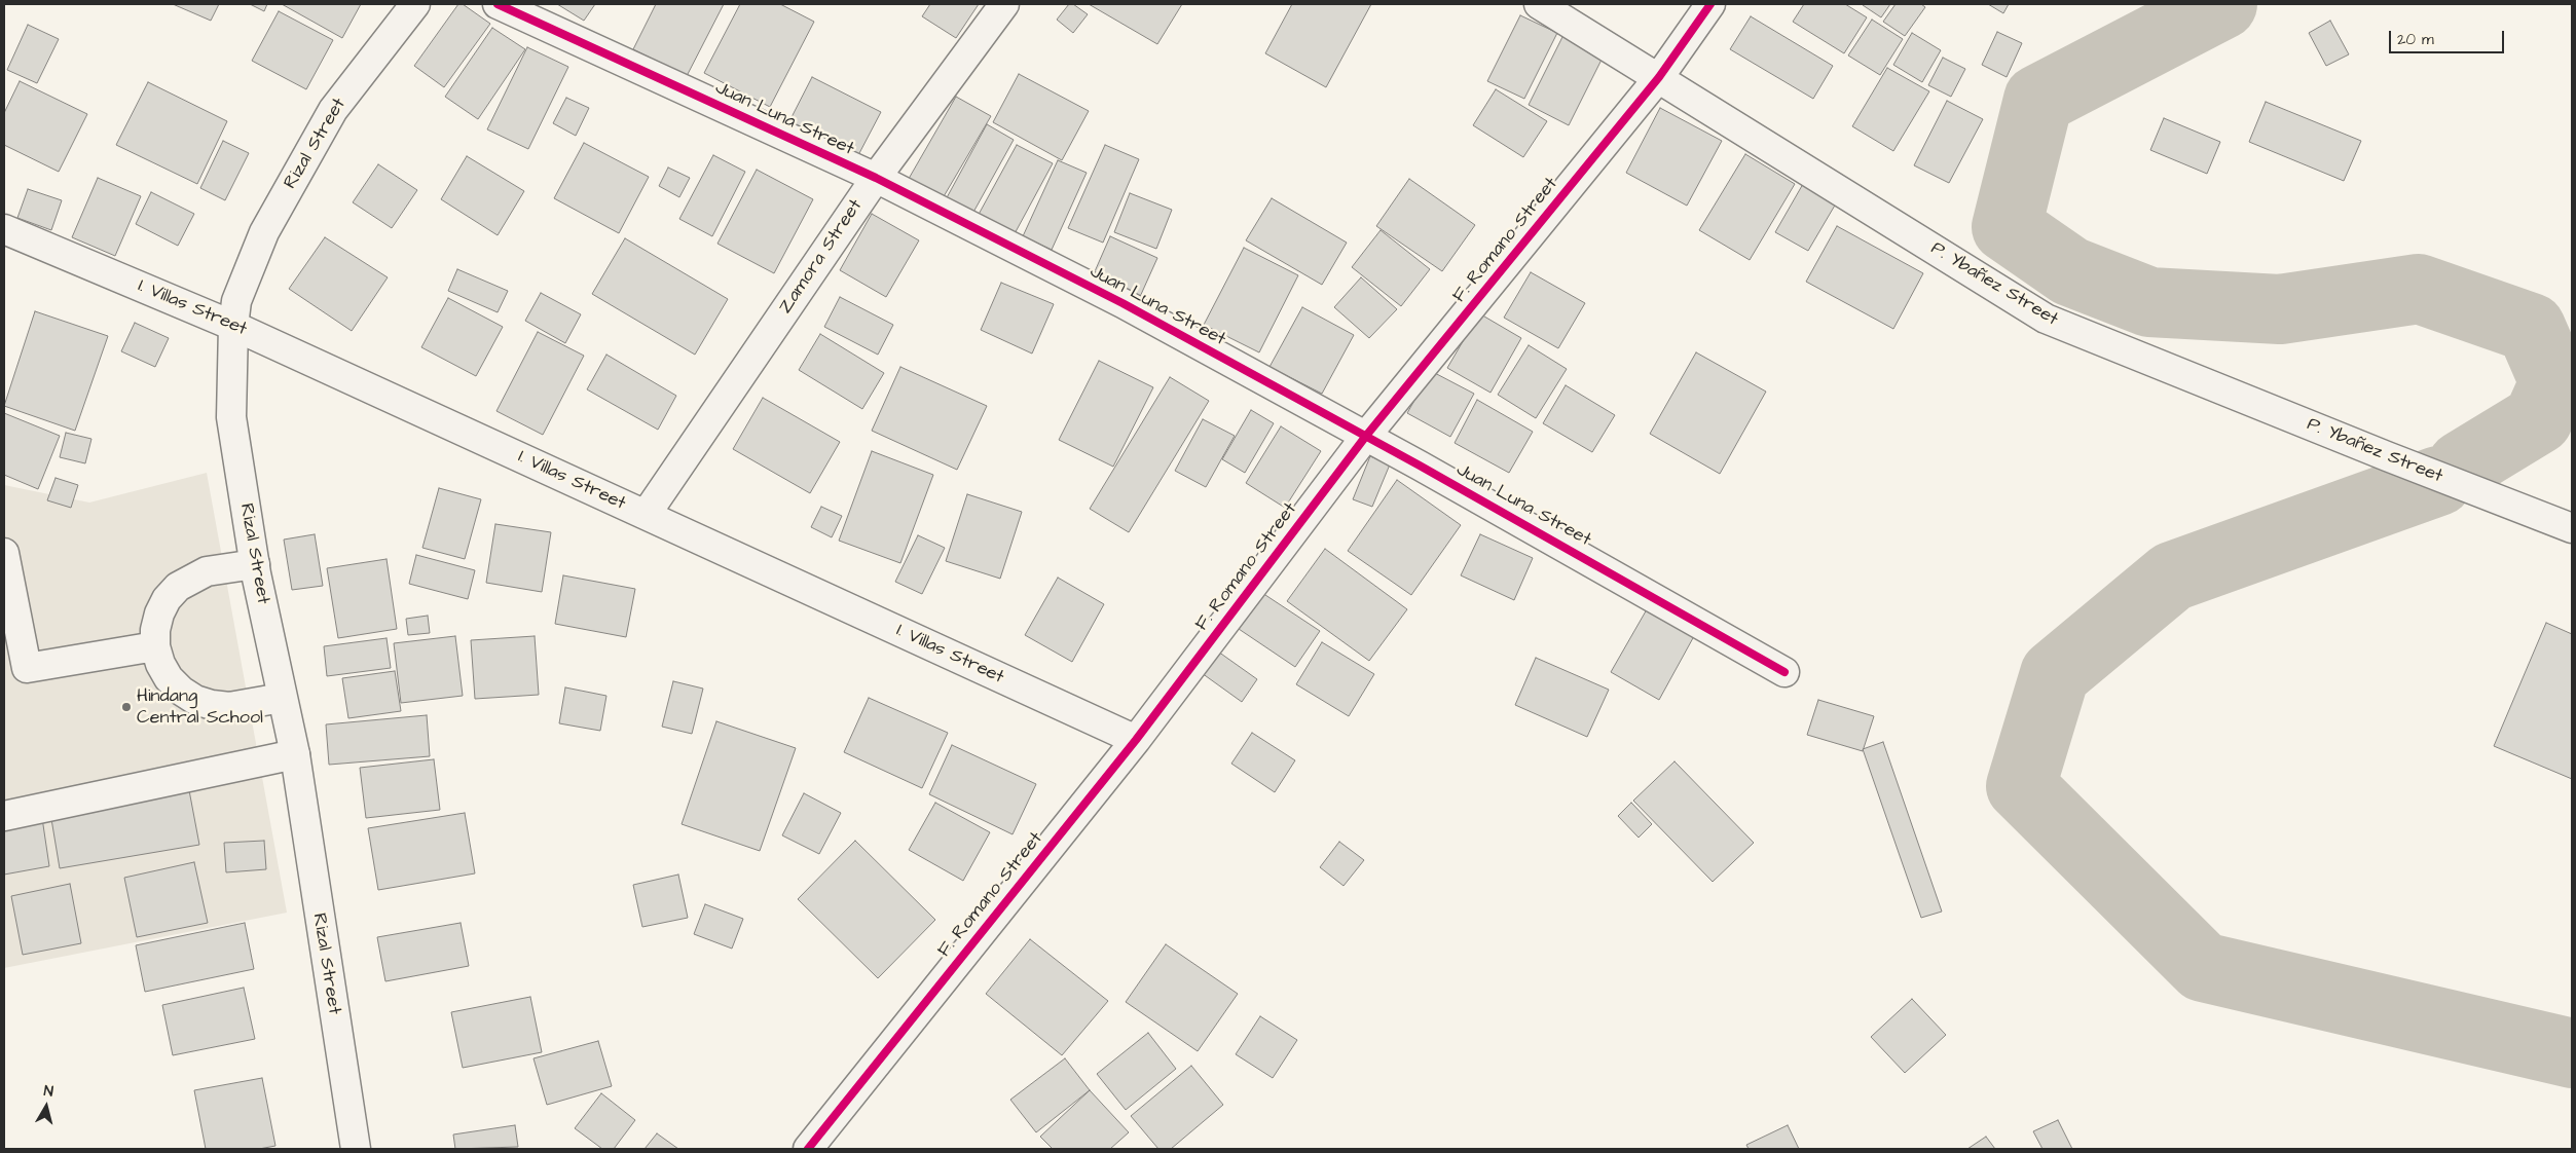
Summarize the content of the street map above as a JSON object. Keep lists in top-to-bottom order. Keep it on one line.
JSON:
{"streets":{"street":["Juan Luna Street","Rizal Street","F. Romano Street","Zamora Street","P. Ybañez Street","I. Villas Street"]},"crossings":[["Juan Luna Street","F. Romano Street"],["Juan Luna Street","Zamora Street"],["Rizal Street","I. Villas Street"],["F. Romano Street","P. Ybañez Street"],["F. Romano Street","I. Villas Street"],["Zamora Street","I. Villas Street"]],"places":["Hindang Central School"],"scale_bar":"20 m","north":"top"}
